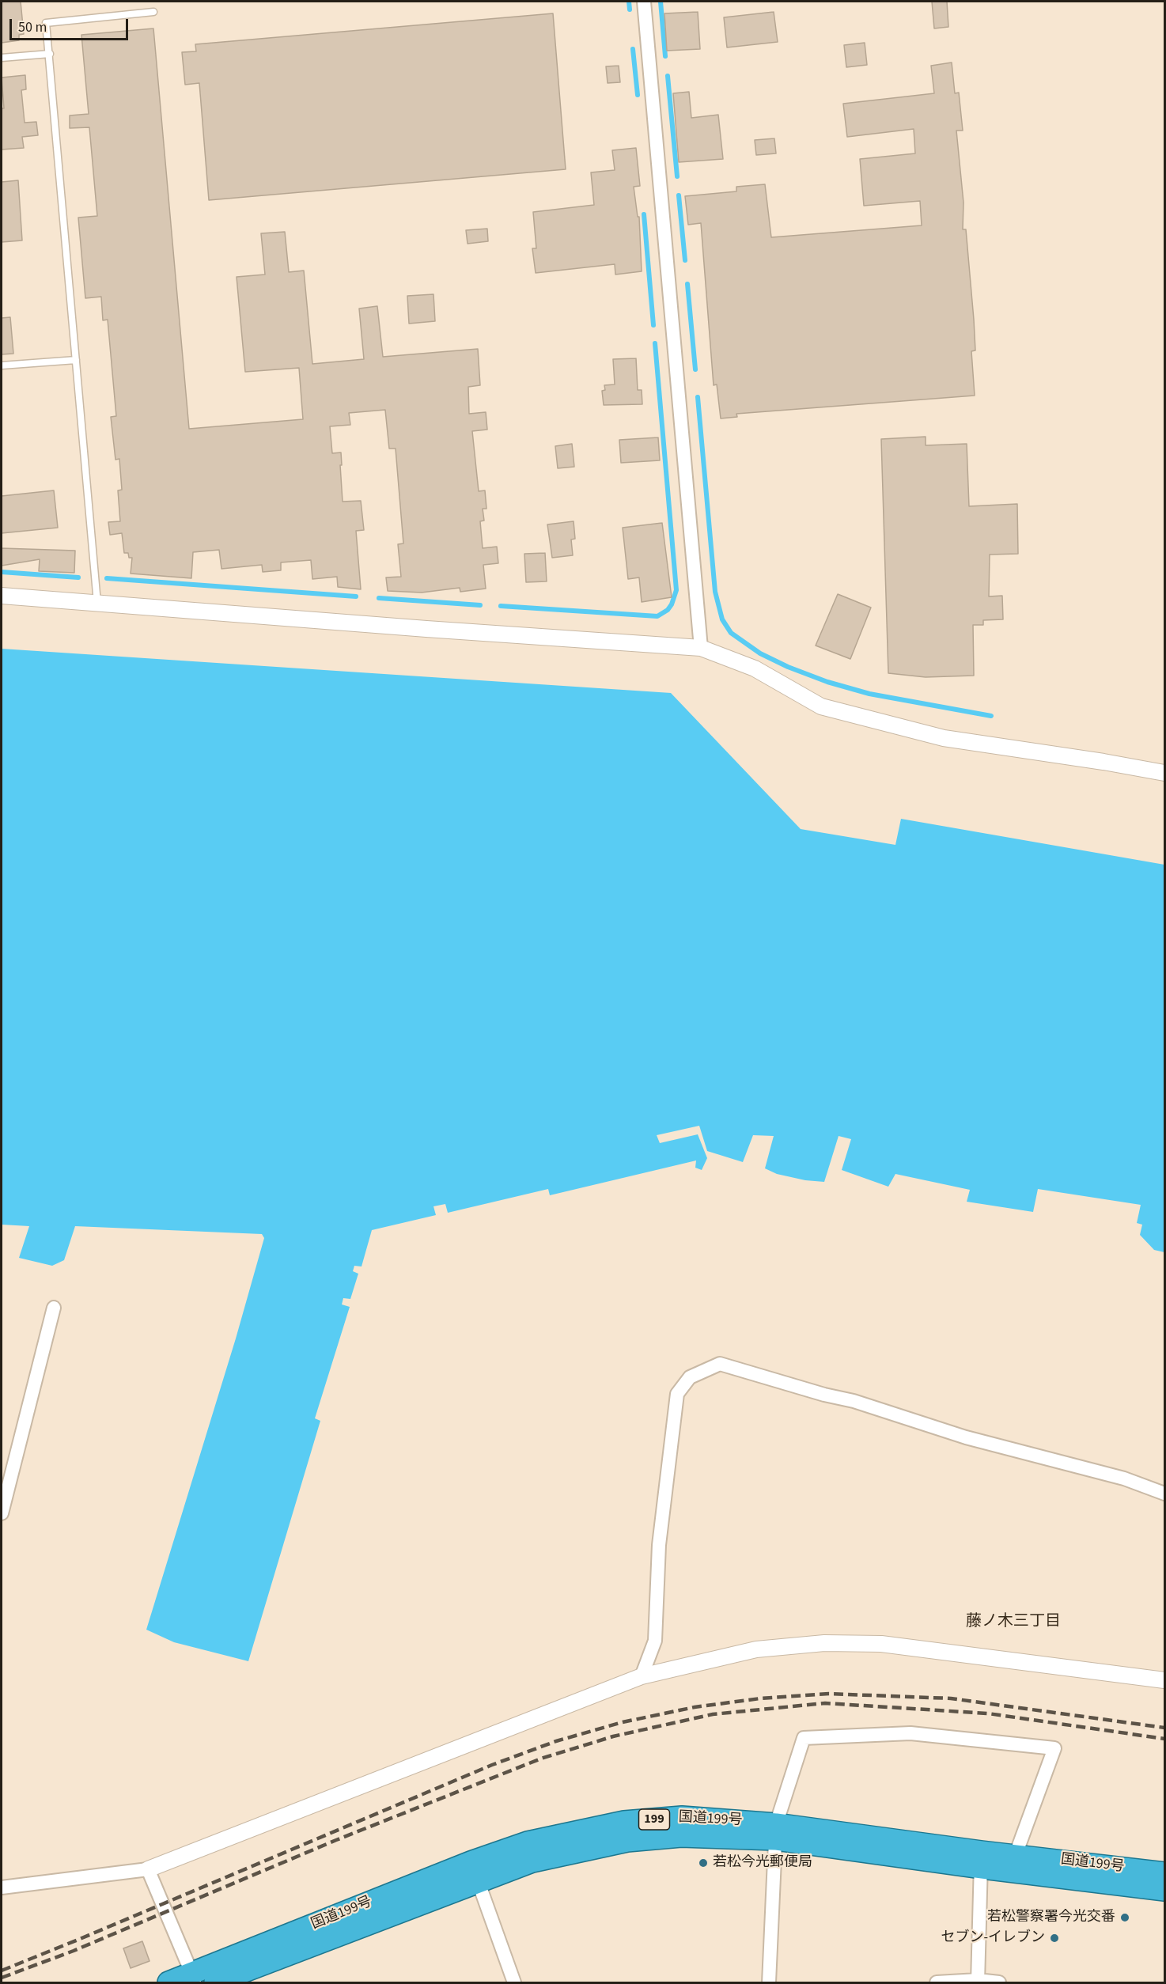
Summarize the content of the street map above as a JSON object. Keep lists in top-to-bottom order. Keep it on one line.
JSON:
{"streets":{"highway":["199","国道199号"]},"districts":["藤ノ木三丁目"],"places":["若松今光郵便局","若松警察署今光交番","セブン-イレブン"],"scale_bar":"50 m"}
